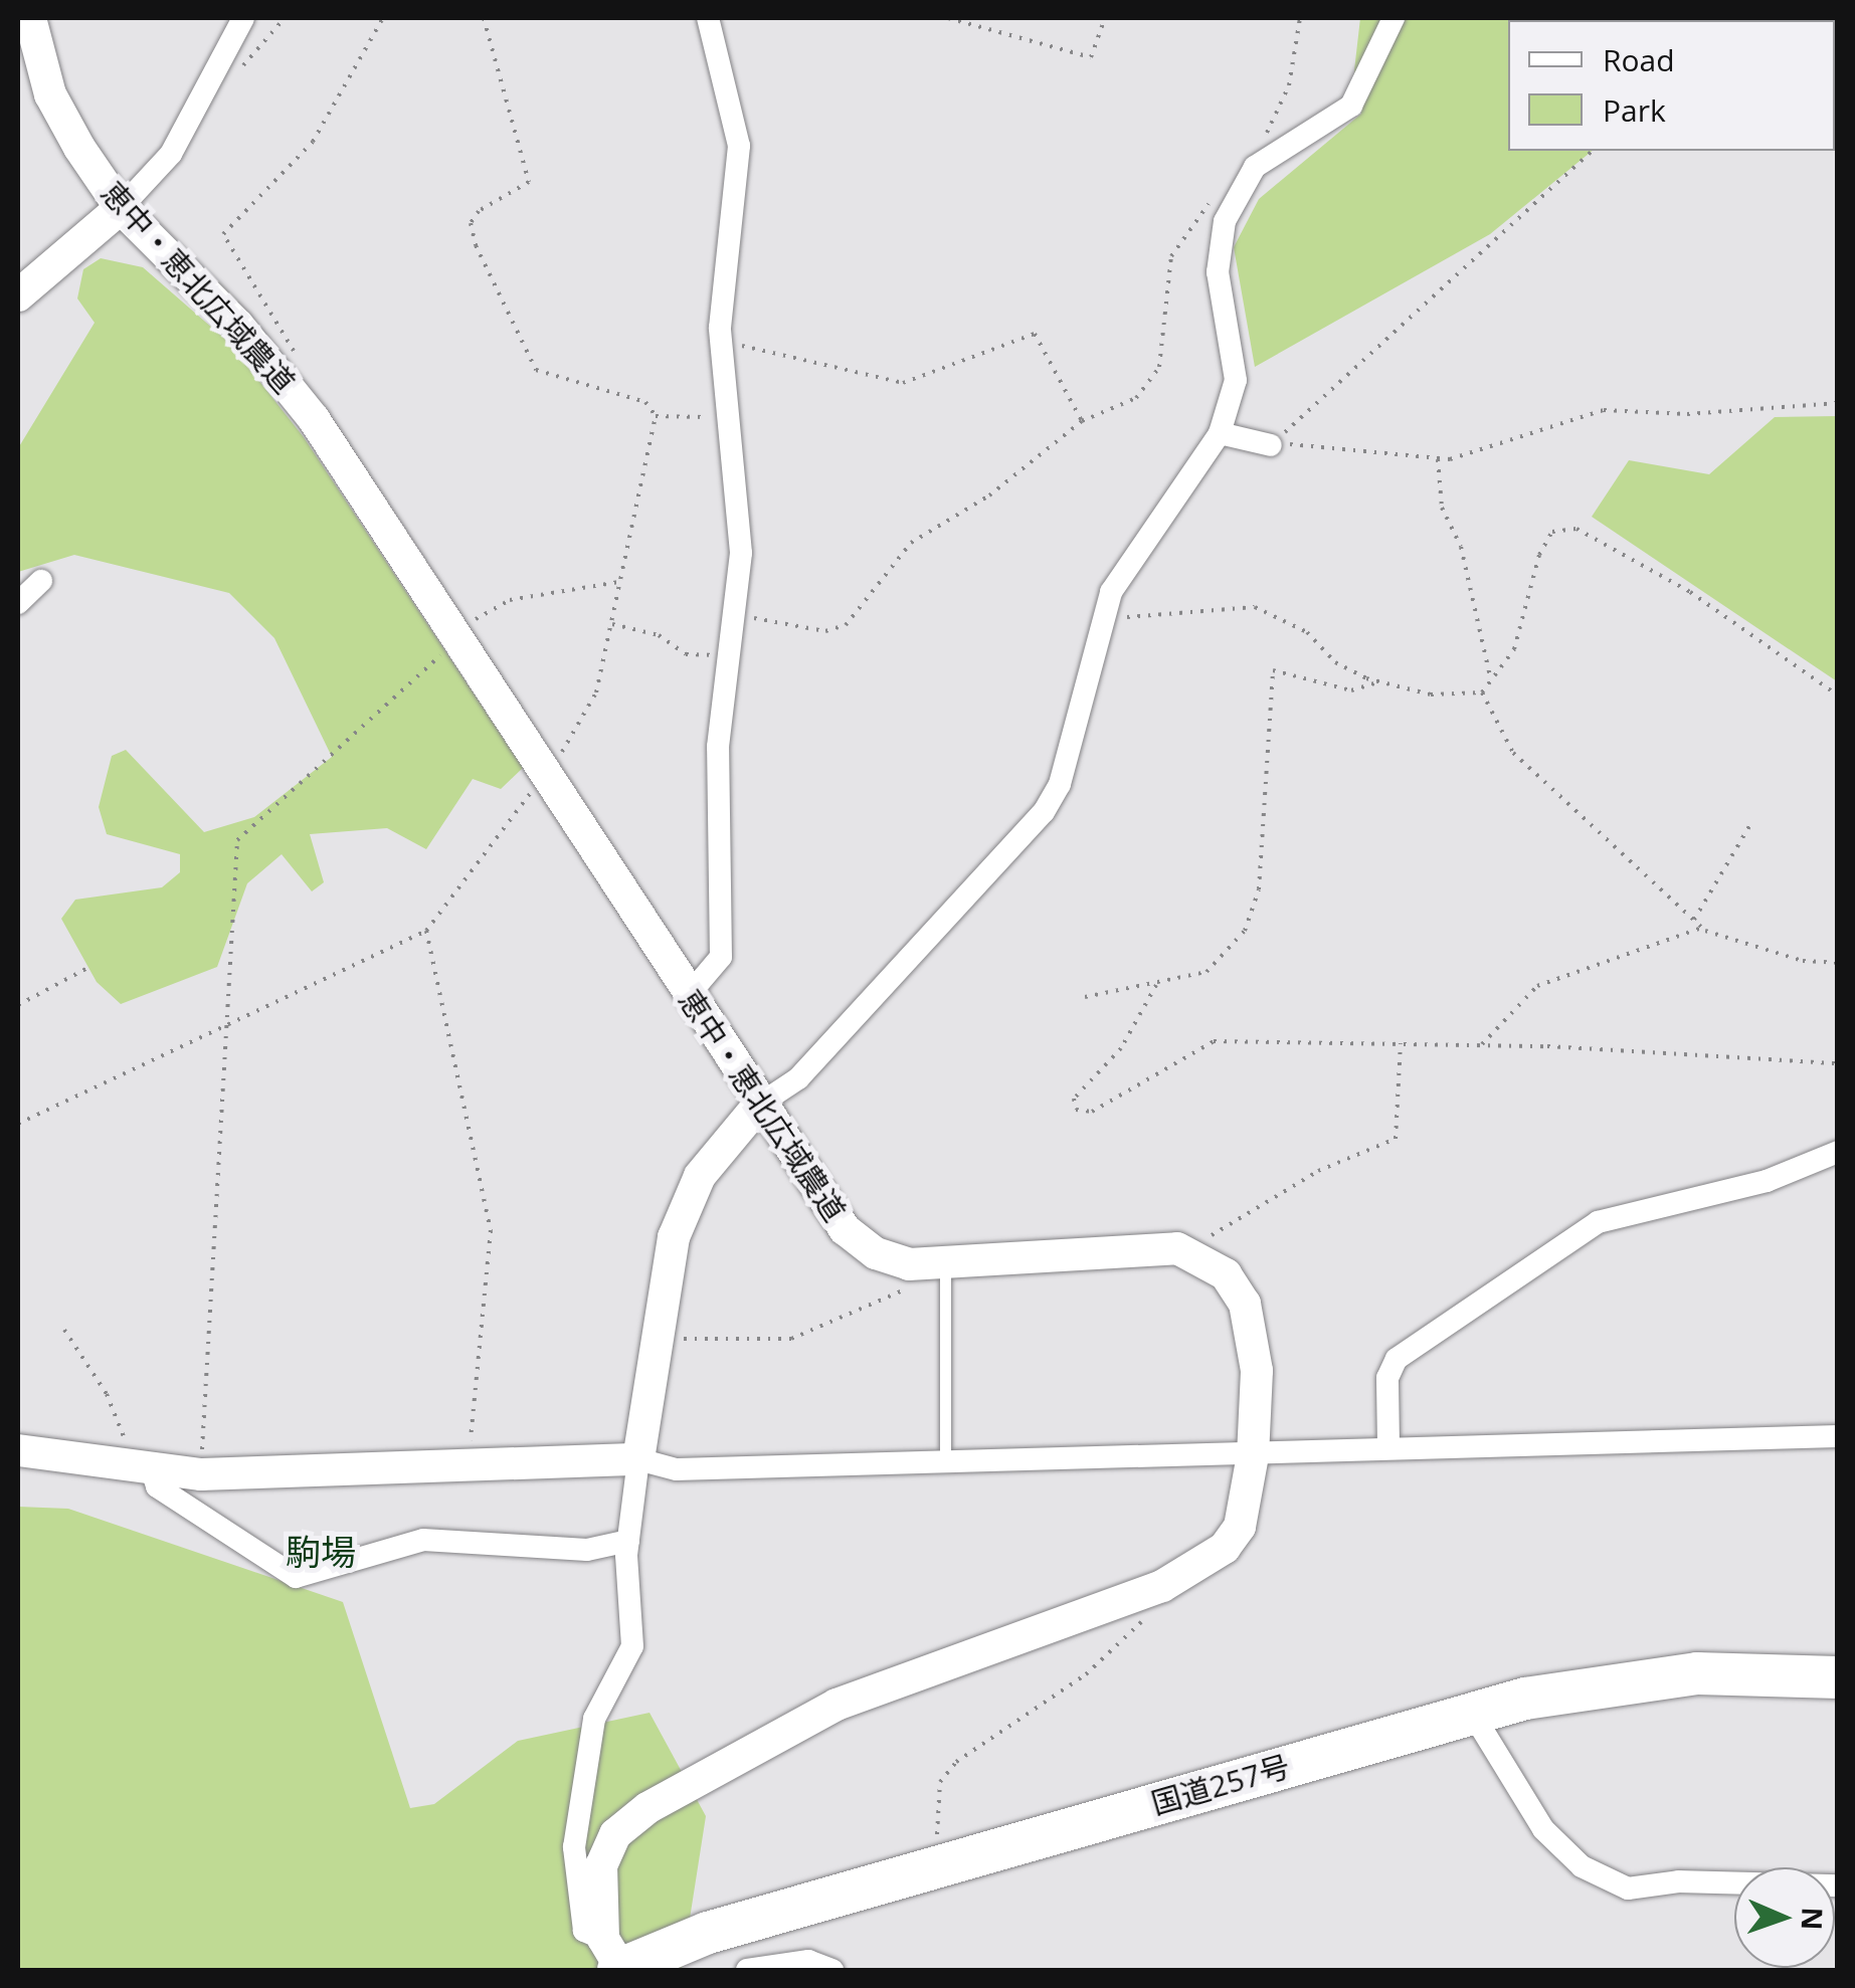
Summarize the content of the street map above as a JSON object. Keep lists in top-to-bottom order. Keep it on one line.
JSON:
{"streets":{"highway":["国道257号"],"street":["恵中・恵北広域農道"]},"districts":["駒場"],"legend":["Road","Park"],"north":"right"}
